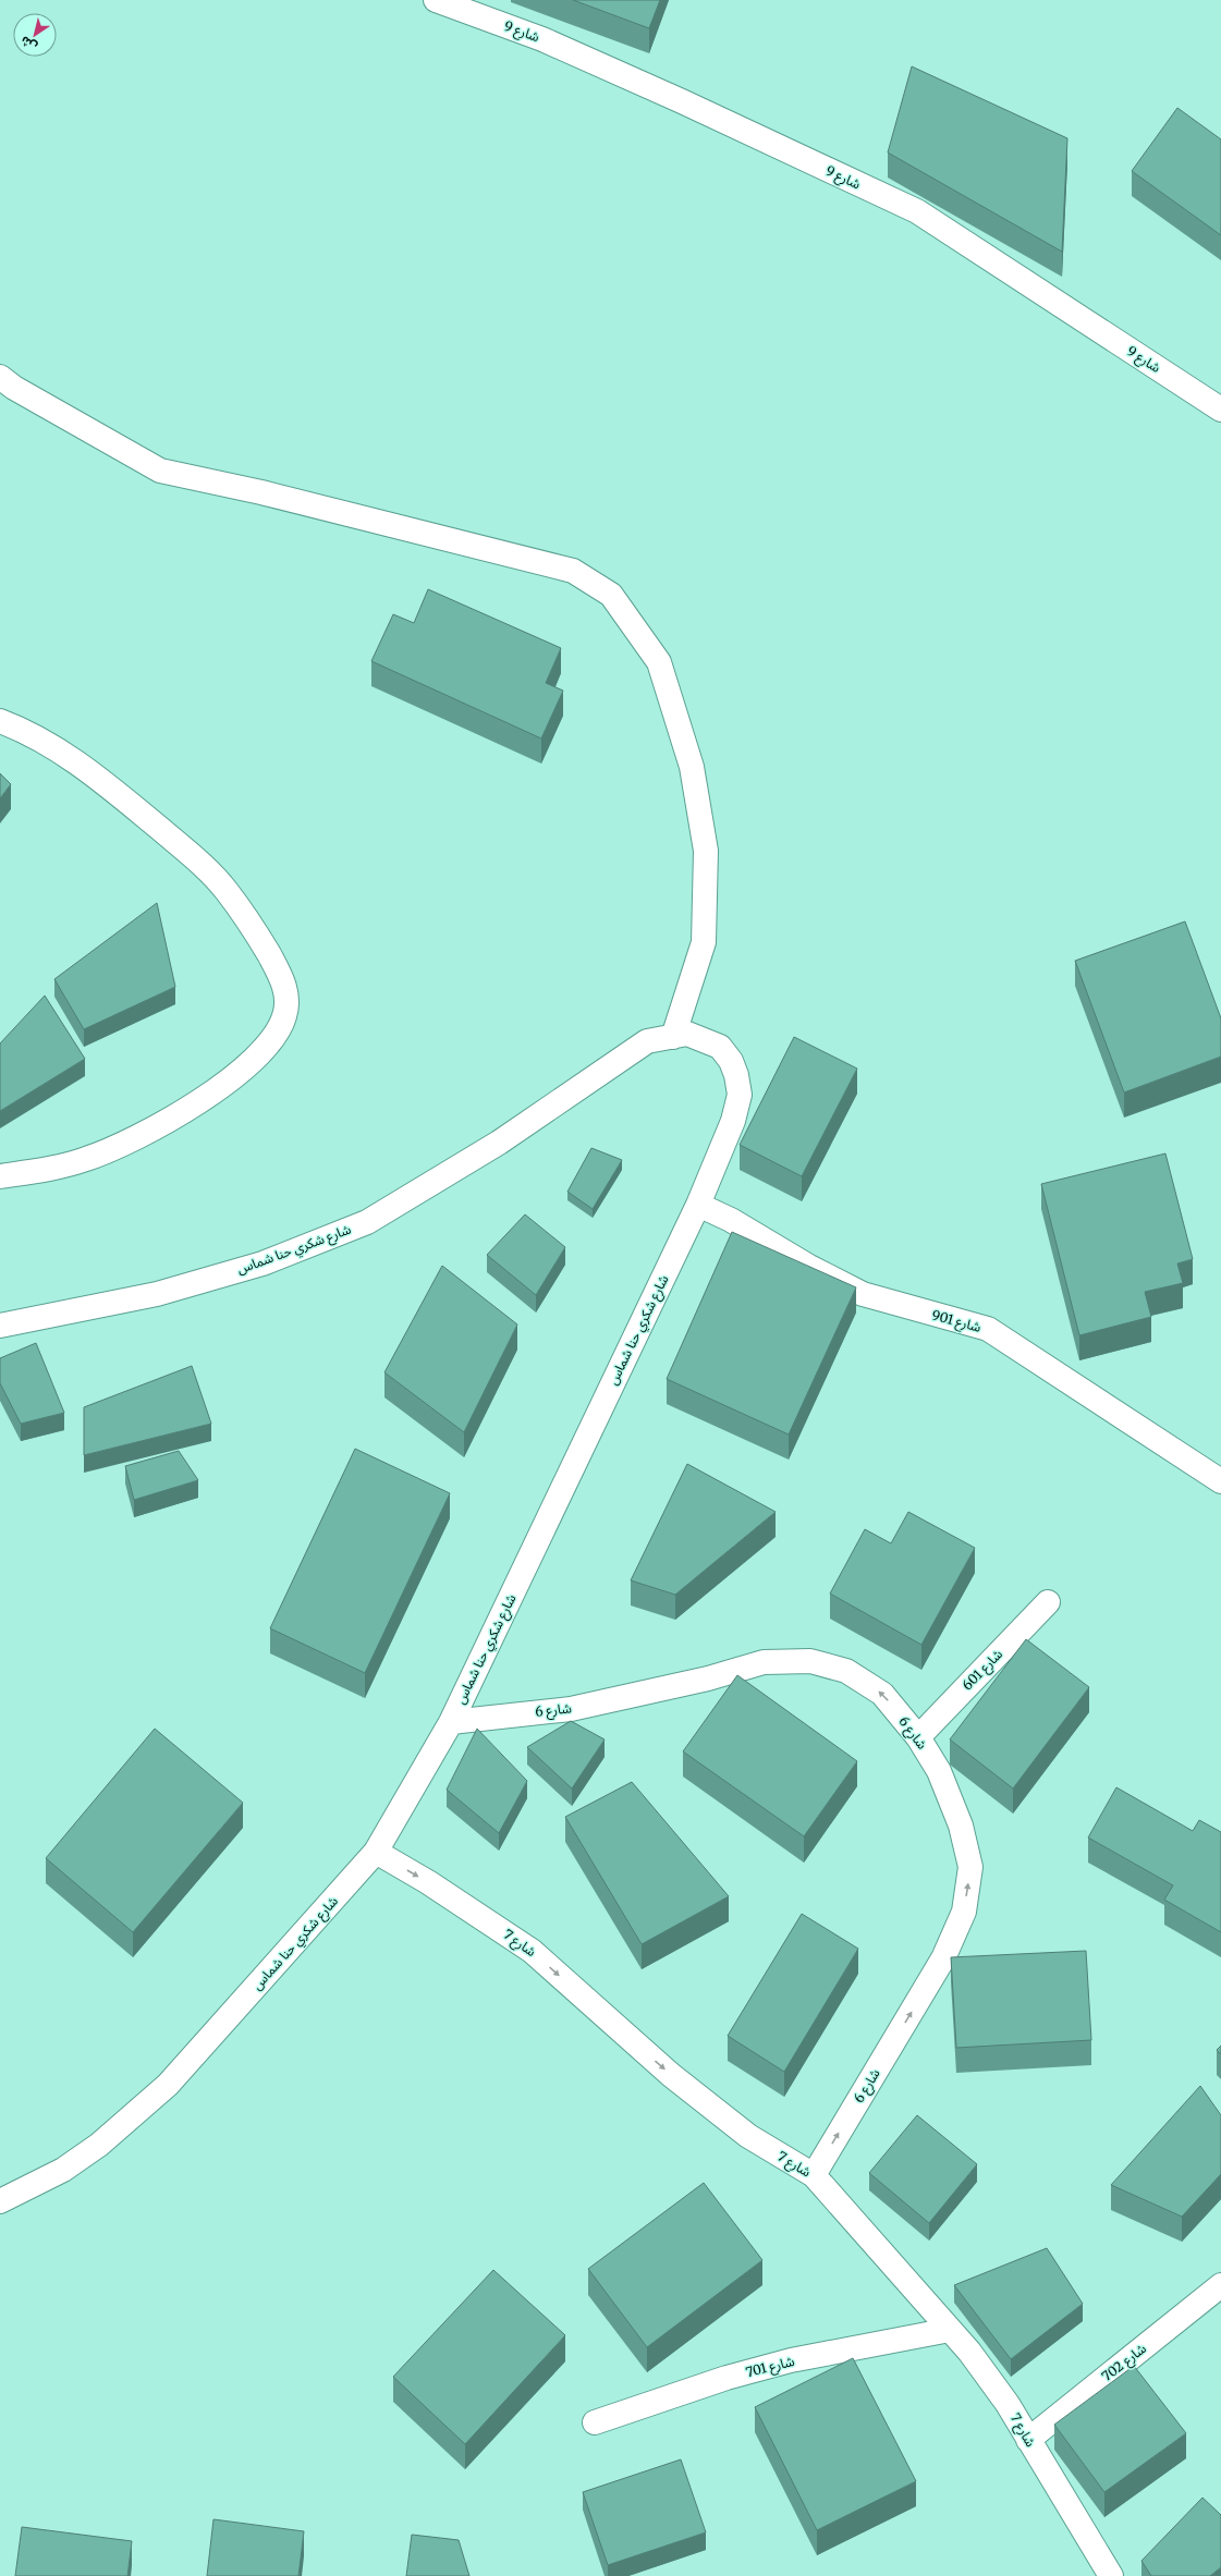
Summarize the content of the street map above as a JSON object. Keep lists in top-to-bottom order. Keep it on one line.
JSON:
{"streets":{"street":["شارع 9","شارع شكري حنا شماس","شارع 901","شارع 601","شارع 6","شارع 7","شارع 702","شارع 701"]},"crossings":[["شارع شكري حنا شماس","شارع 901"],["شارع شكري حنا شماس","شارع 6"],["شارع شكري حنا شماس","شارع 7"],["شارع 601","شارع 6"],["شارع 6","شارع 7"],["شارع 7","شارع 702"],["شارع 7","شارع 701"]],"one_way":["شارع 7"],"north":"bottom left"}
